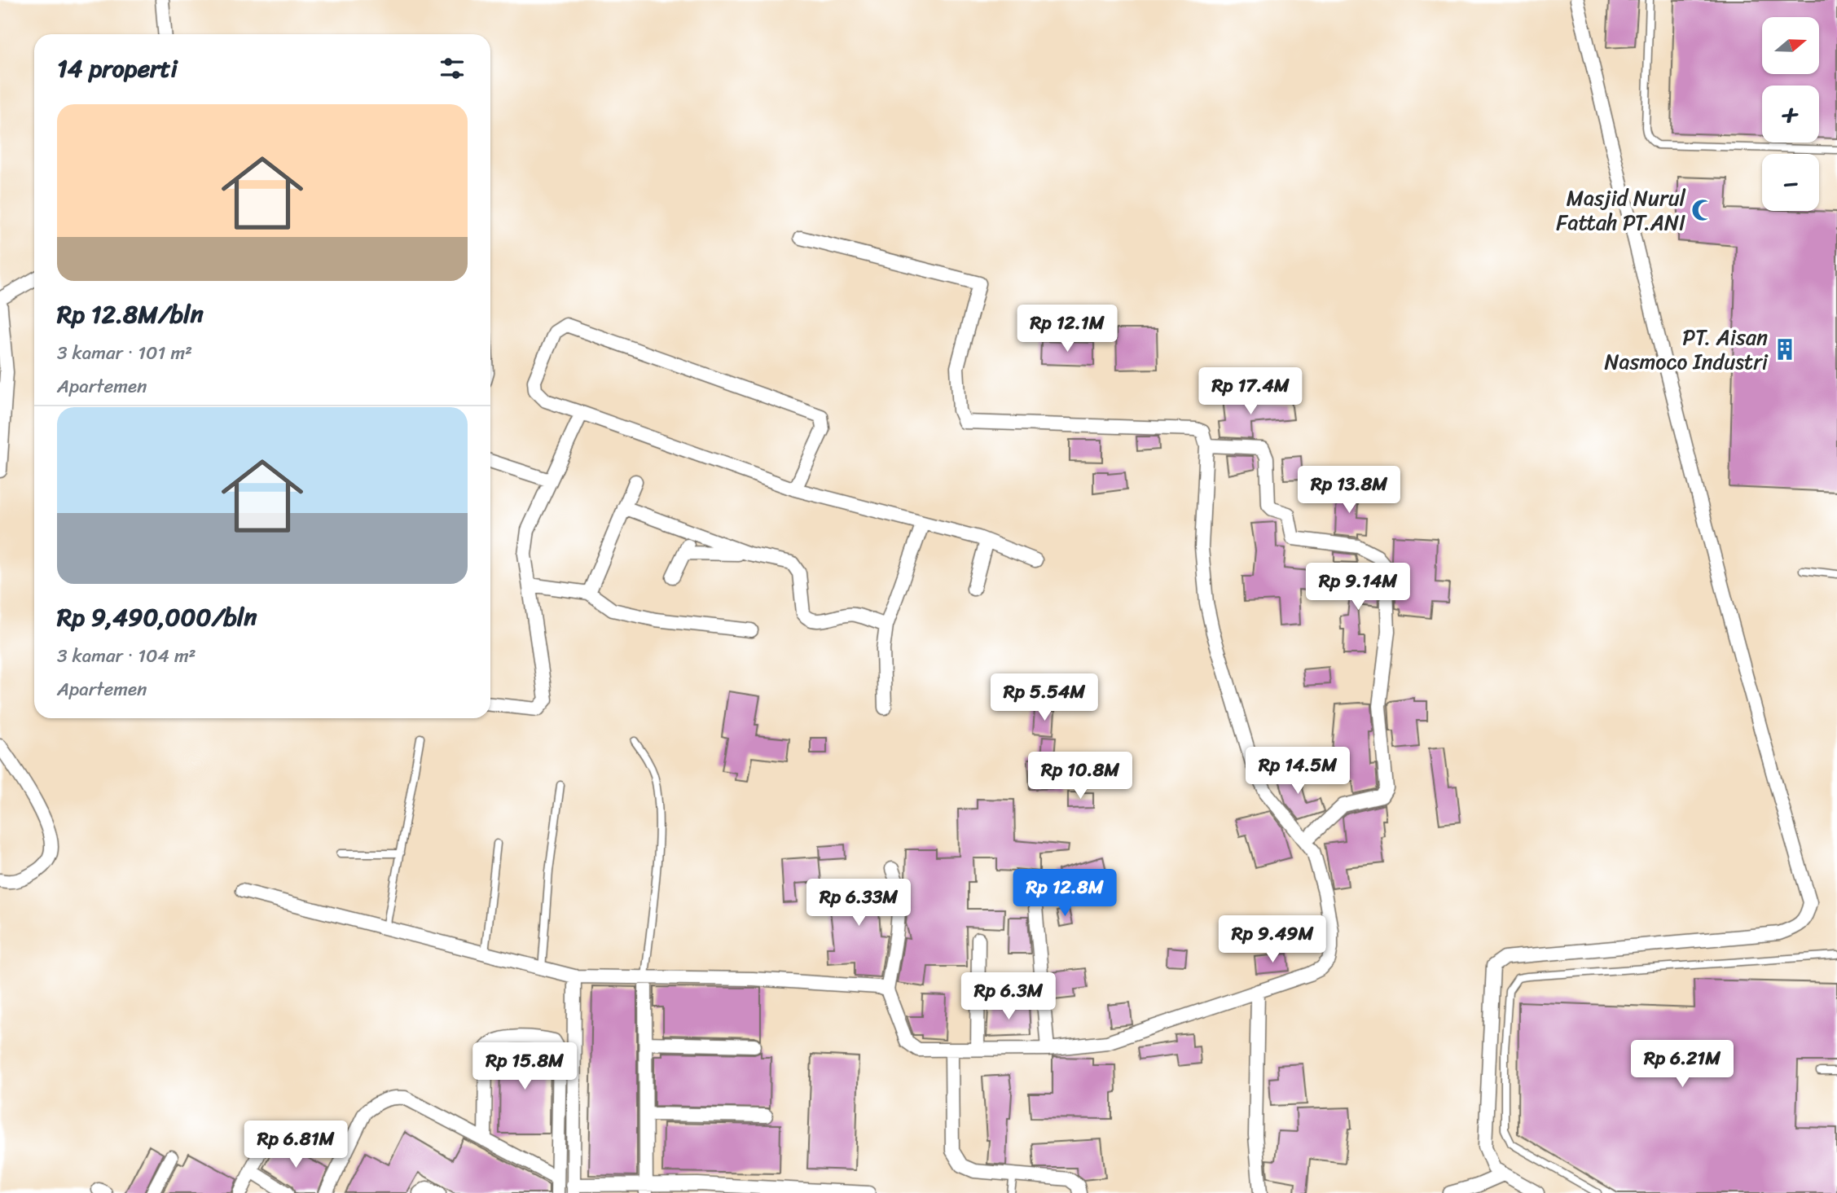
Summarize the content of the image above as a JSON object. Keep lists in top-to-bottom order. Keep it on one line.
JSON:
{"places":{"mosque":["Masjid Nurul Fattah PT.ANI"],"building":["PT. Aisan Nasmoco Industri"]},"north":"right","page":{"map_buttons":["+","−"],"heading":"14 properti","list":[{"name":"Rp 12.8M/bln","note":"3 kamar · 101 m² · Apartemen"},{"name":"Rp 9,490,000/bln","note":"3 kamar · 104 m² · Apartemen"}],"price":["Rp 12.1M","Rp 17.4M","Rp 13.8M","Rp 9.14M","Rp 5.54M","Rp 14.5M","Rp 10.8M","Rp 12.8M","Rp 6.33M","Rp 9.49M","Rp 6.3M","Rp 6.21M","Rp 15.8M","Rp 6.81M"]}}
